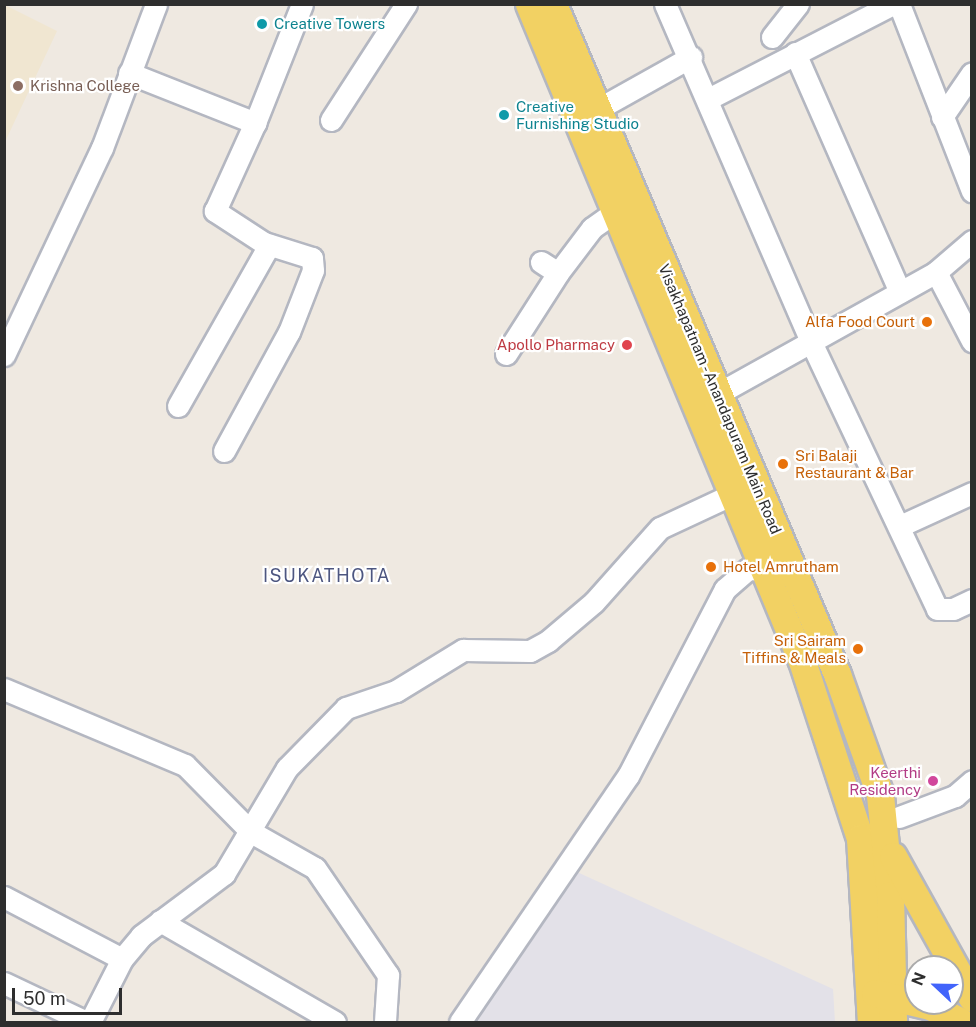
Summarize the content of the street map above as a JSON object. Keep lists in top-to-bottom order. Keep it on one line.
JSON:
{"streets":{"main road":["Visakhapatnam - Anandapuram Main Road"]},"districts":["ISUKATHOTA"],"places":["Creative Towers","Krishna College","Creative Furnishing Studio","Alfa Food Court","Apollo Pharmacy","Sri Balaji Restaurant & Bar","Hotel Amrutham","Sri Sairam Tiffins & Meals","Keerthi Residency"],"scale_bar":"50 m","north":"left"}
